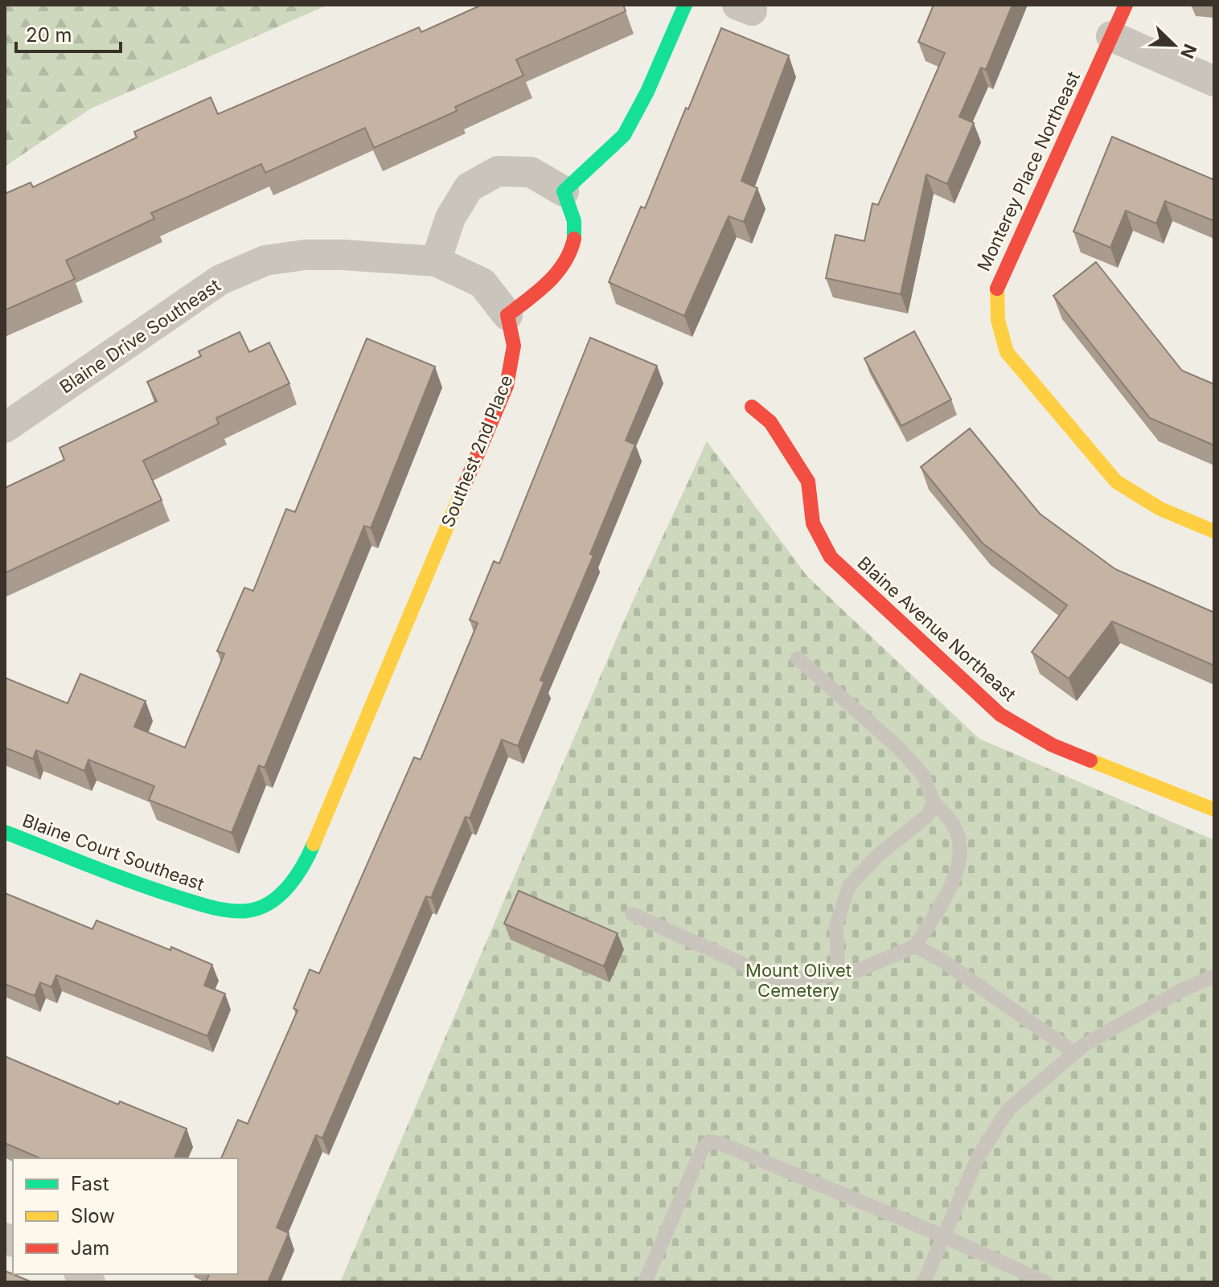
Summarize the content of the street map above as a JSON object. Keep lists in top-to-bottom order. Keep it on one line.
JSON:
{"streets":{"street":["Monterey Place Northeast","Blaine Drive Southeast","Southest 2nd Place","Blaine Avenue Northeast","Blaine Court Southeast"]},"crossings":[["Blaine Drive Southeast","Southest 2nd Place"],["Southest 2nd Place","Blaine Court Southeast"]],"parks":["Mount Olivet Cemetery"],"legend":["Fast","Slow","Jam"],"scale_bar":"20 m","north":"bottom right"}
